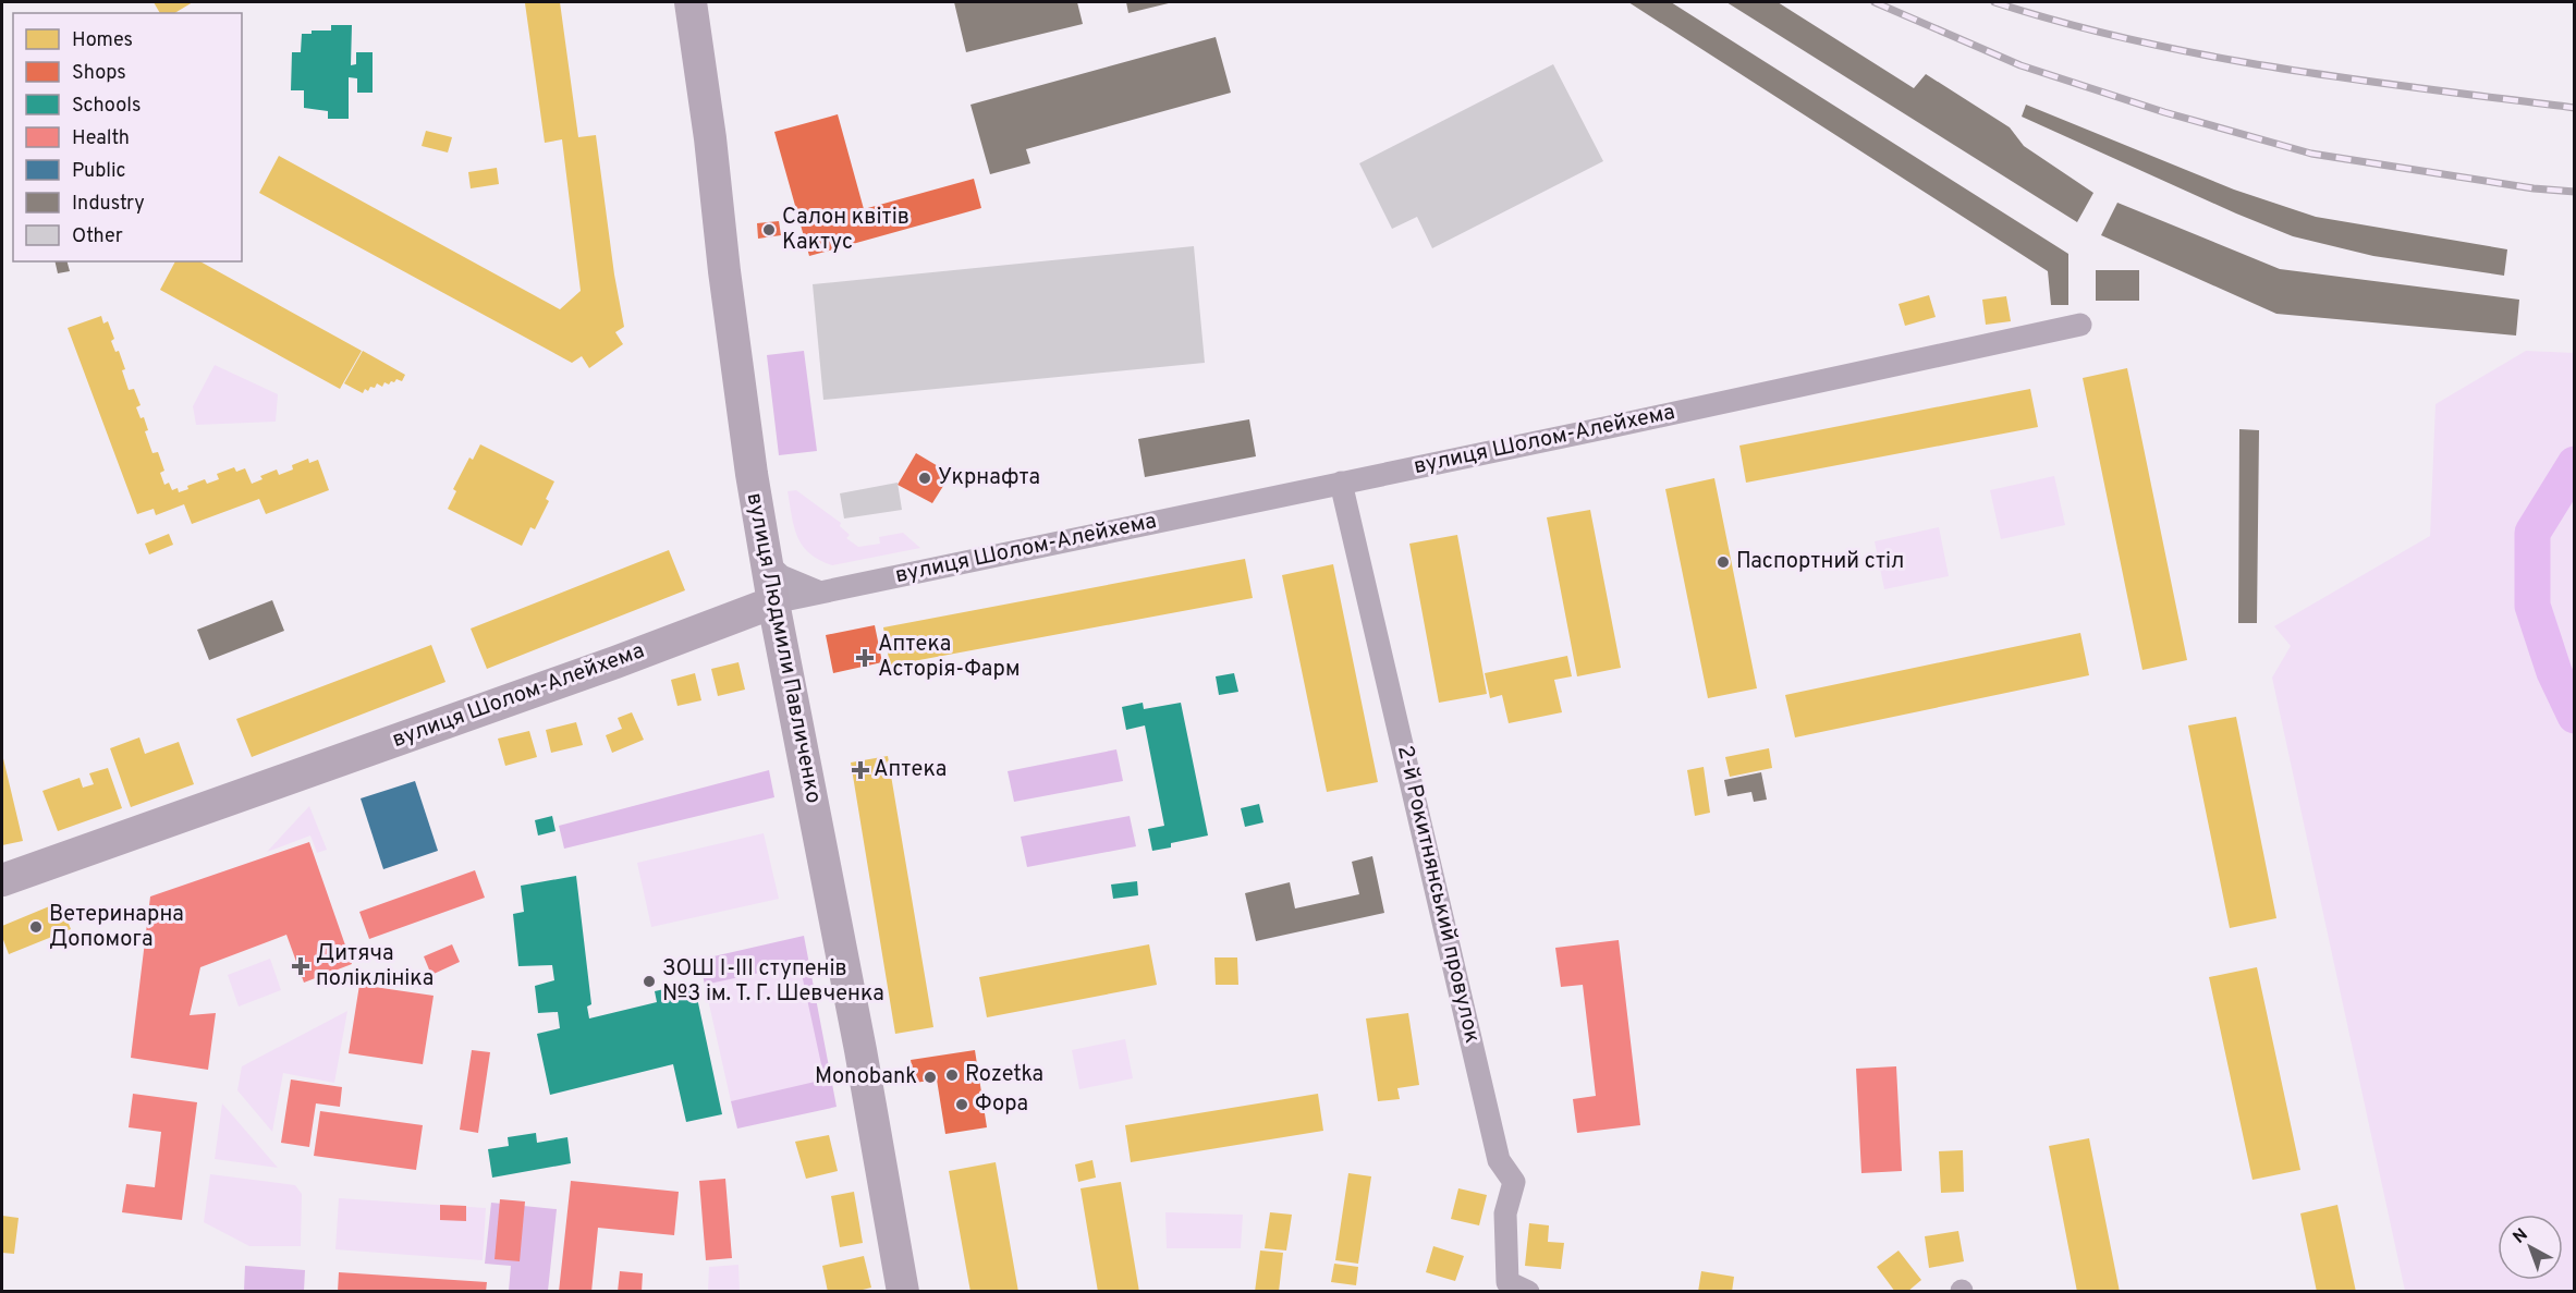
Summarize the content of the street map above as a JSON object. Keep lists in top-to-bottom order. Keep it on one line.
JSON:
{"streets":{"main road":["вулиця Шолом-Алейхема","вулиця Людмили Павличенко"],"street":["2-й Рокитнянський провулок"]},"crossings":[["вулиця Шолом-Алейхема","вулиця Людмили Павличенко"],["вулиця Шолом-Алейхема","2-й Рокитнянський провулок"]],"places":{"other":["Салон квітів Кактус","Укрнафта","Паспортний стіл","Ветеринарна Допомога","ЗОШ І-ІІІ ступенів №3 ім. Т. Г. Шевченка","Rozetka","Monobank","Фора"],"health":["Аптека Асторія-Фарм","Аптека","Дитяча поліклініка"]},"legend":["Homes","Shops","Schools","Health","Public","Industry","Other"],"north":"top left"}
